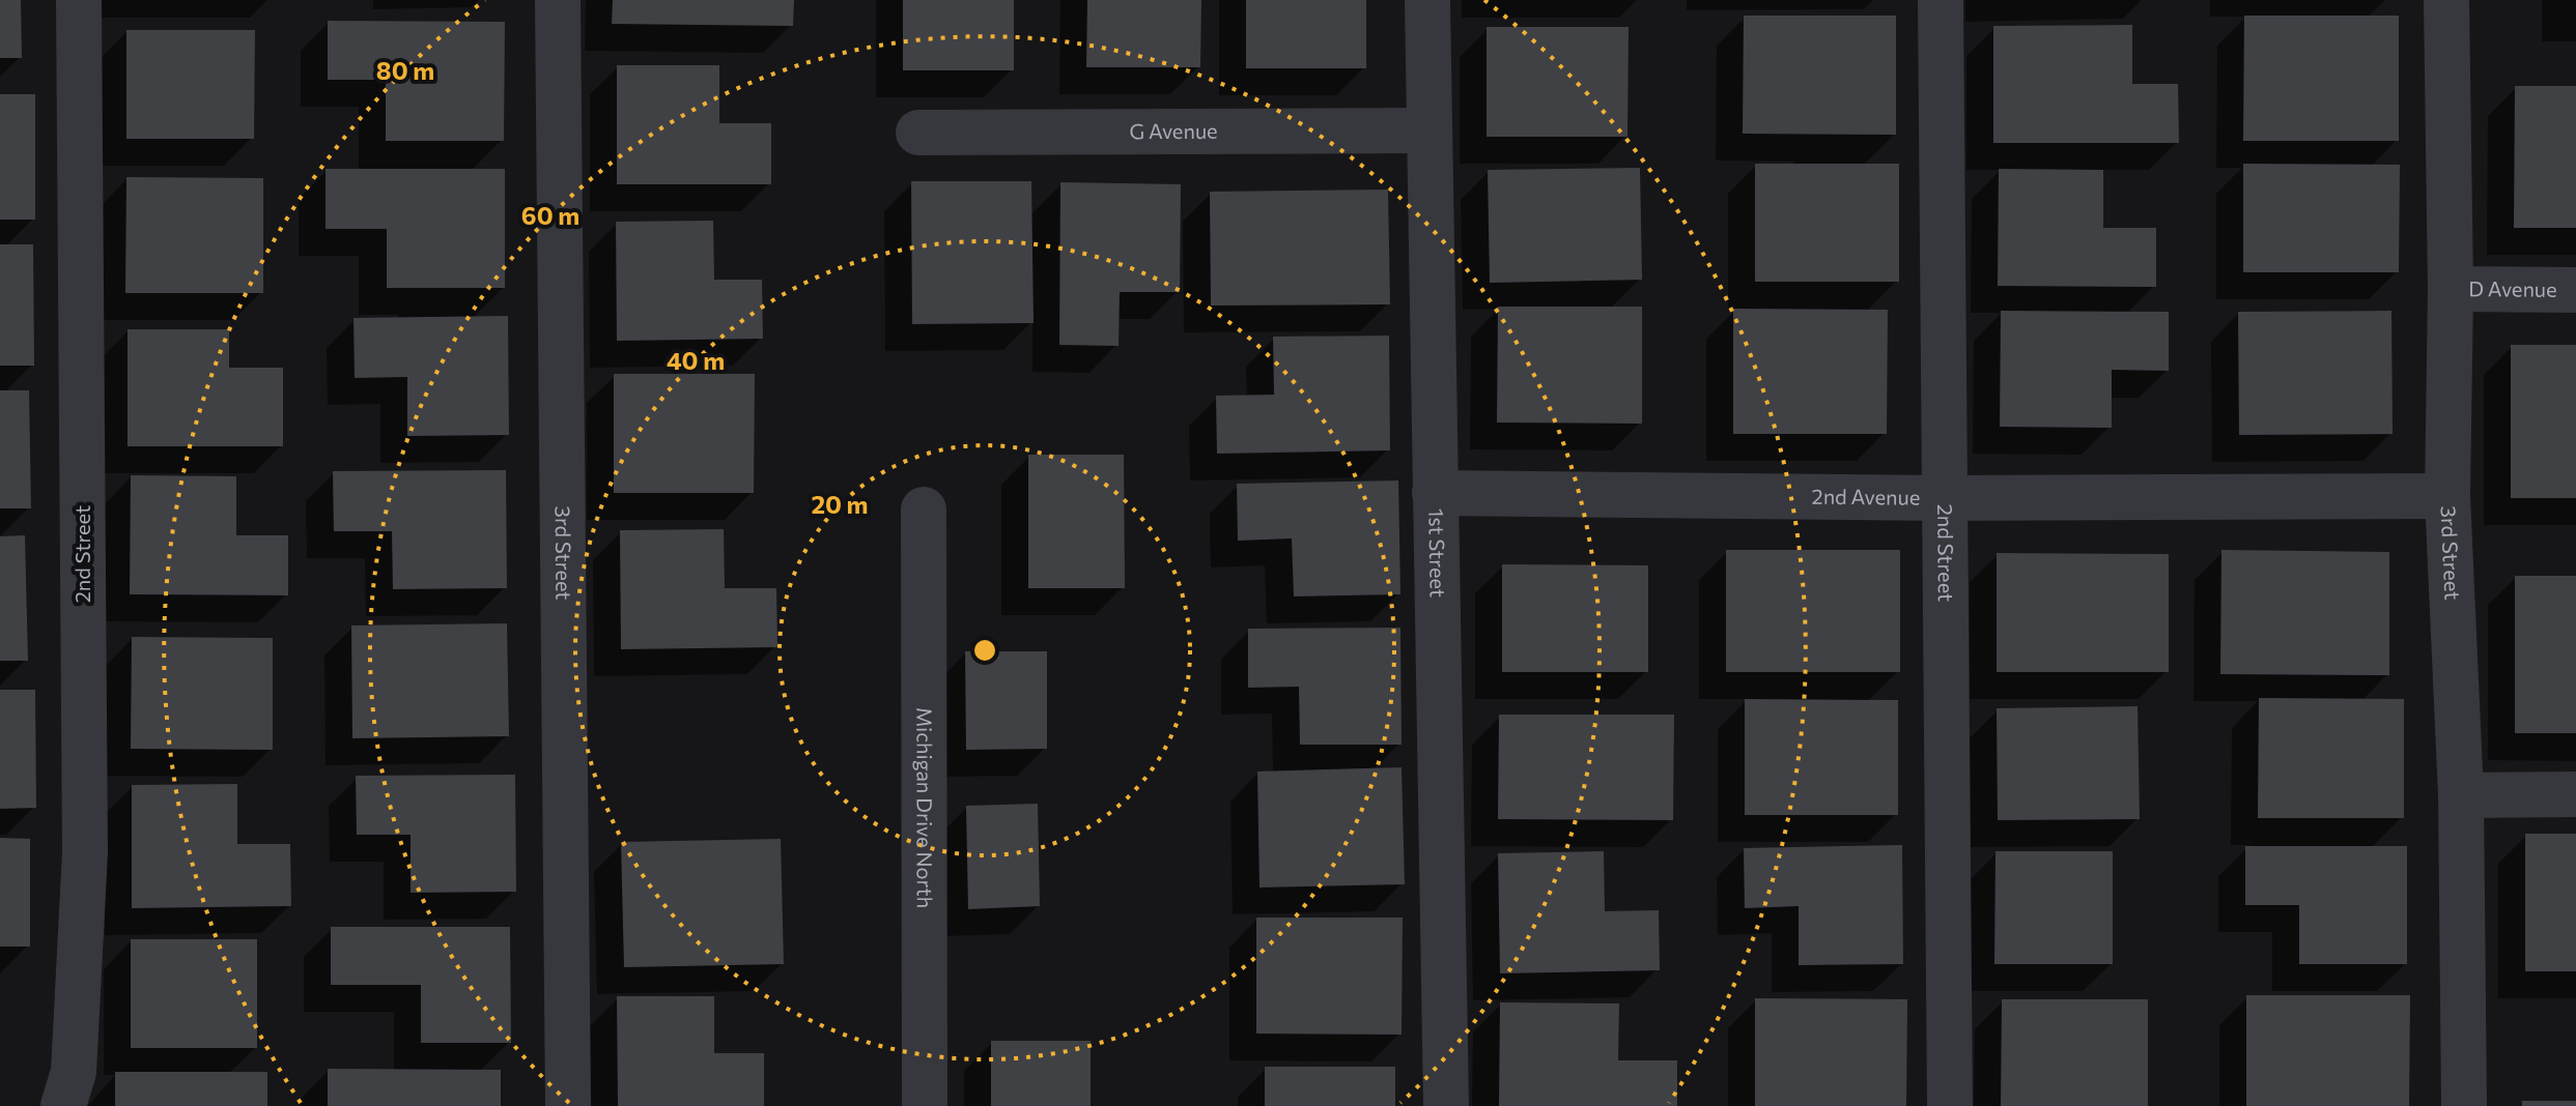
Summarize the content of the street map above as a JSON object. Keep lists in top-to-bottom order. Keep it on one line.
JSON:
{"streets":{"street":["G Avenue","D Avenue","2nd Avenue","3rd Street","1st Street","2nd Street","Michigan Drive North"]},"crossings":[["G Avenue","1st Street"],["D Avenue","3rd Street"],["2nd Avenue","3rd Street"],["2nd Avenue","1st Street"],["2nd Avenue","2nd Street"]],"rings":["80 m","60 m","40 m","20 m"]}
